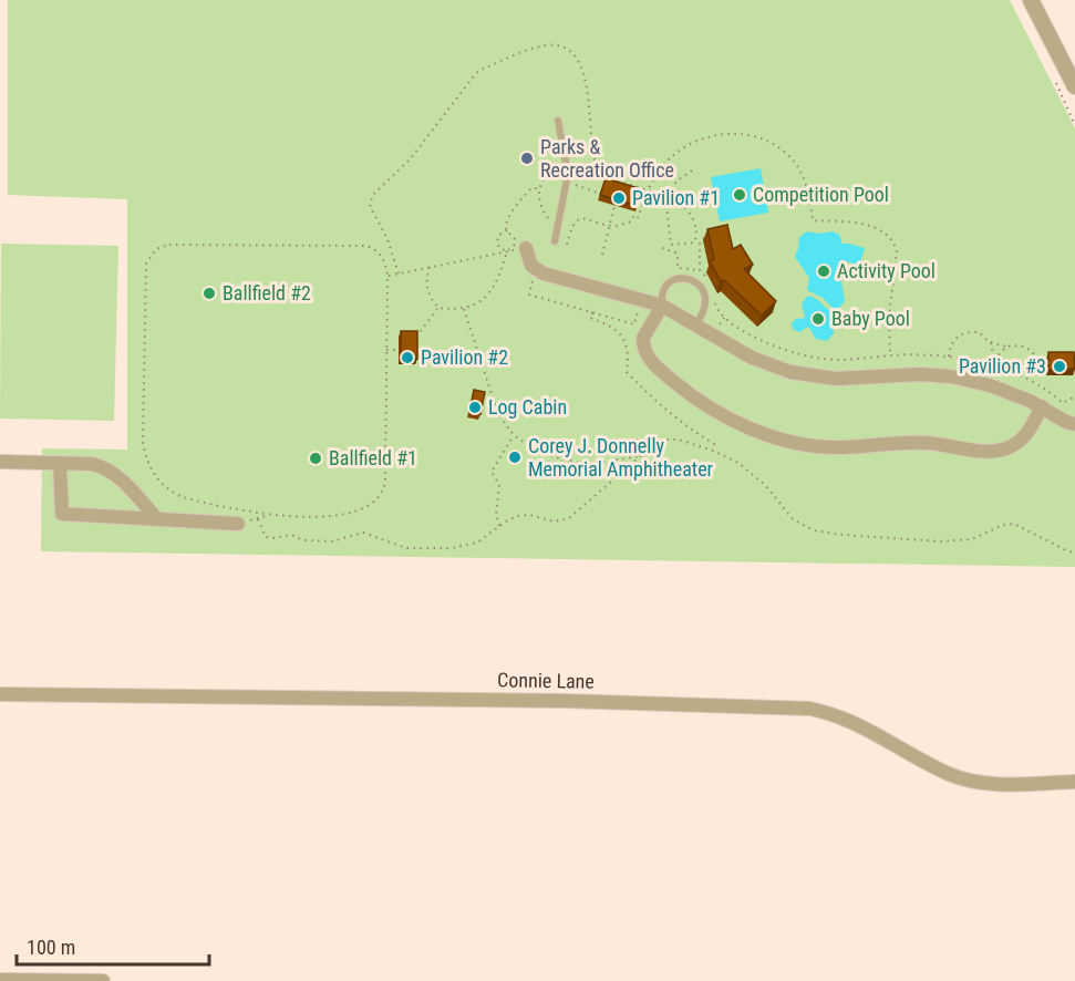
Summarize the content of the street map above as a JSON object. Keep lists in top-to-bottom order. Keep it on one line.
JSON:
{"streets":{"street":["Connie Lane"]},"places":["Parks & Recreation Office","Competition Pool","Pavilion #1","Activity Pool","Ballfield #2","Baby Pool","Pavilion #2","Pavilion #3","Log Cabin","Corey J. Donnelly Memorial Amphitheater","Ballfield #1"],"scale_bar":"100 m"}
